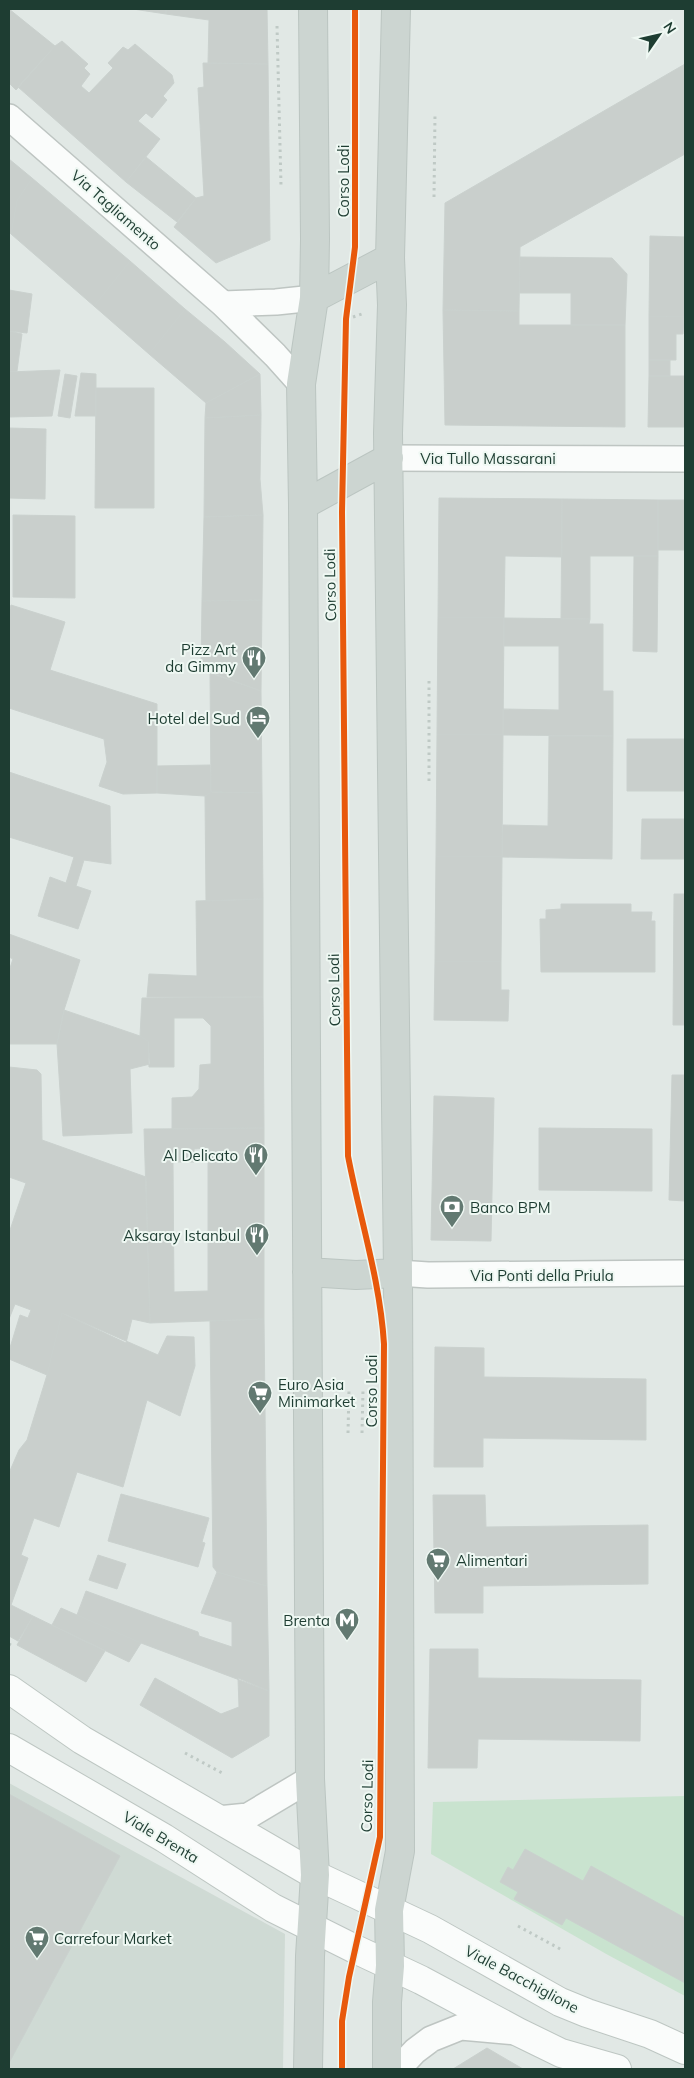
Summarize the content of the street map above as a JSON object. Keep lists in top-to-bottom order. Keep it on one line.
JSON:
{"streets":{"main road":["Corso Lodi","Via Tullo Massarani"],"street":["Via Tagliamento","Via Ponti della Priula","Viale Brenta","Viale Bacchiglione"]},"crossings":[["Corso Lodi","Via Tagliamento"],["Corso Lodi","Via Tullo Massarani"],["Corso Lodi","Via Ponti della Priula"],["Corso Lodi","Viale Brenta"],["Corso Lodi","Viale Bacchiglione"]],"places":{"restaurant":["Pizz Art da Gimmy","Al Delicato","Aksaray Istanbul"],"hotel":["Hotel del Sud"],"bank":["Banco BPM"],"supermarket":["Euro Asia Minimarket","Alimentari","Carrefour Market"],"metro station":["Brenta"]},"north":"top right"}
